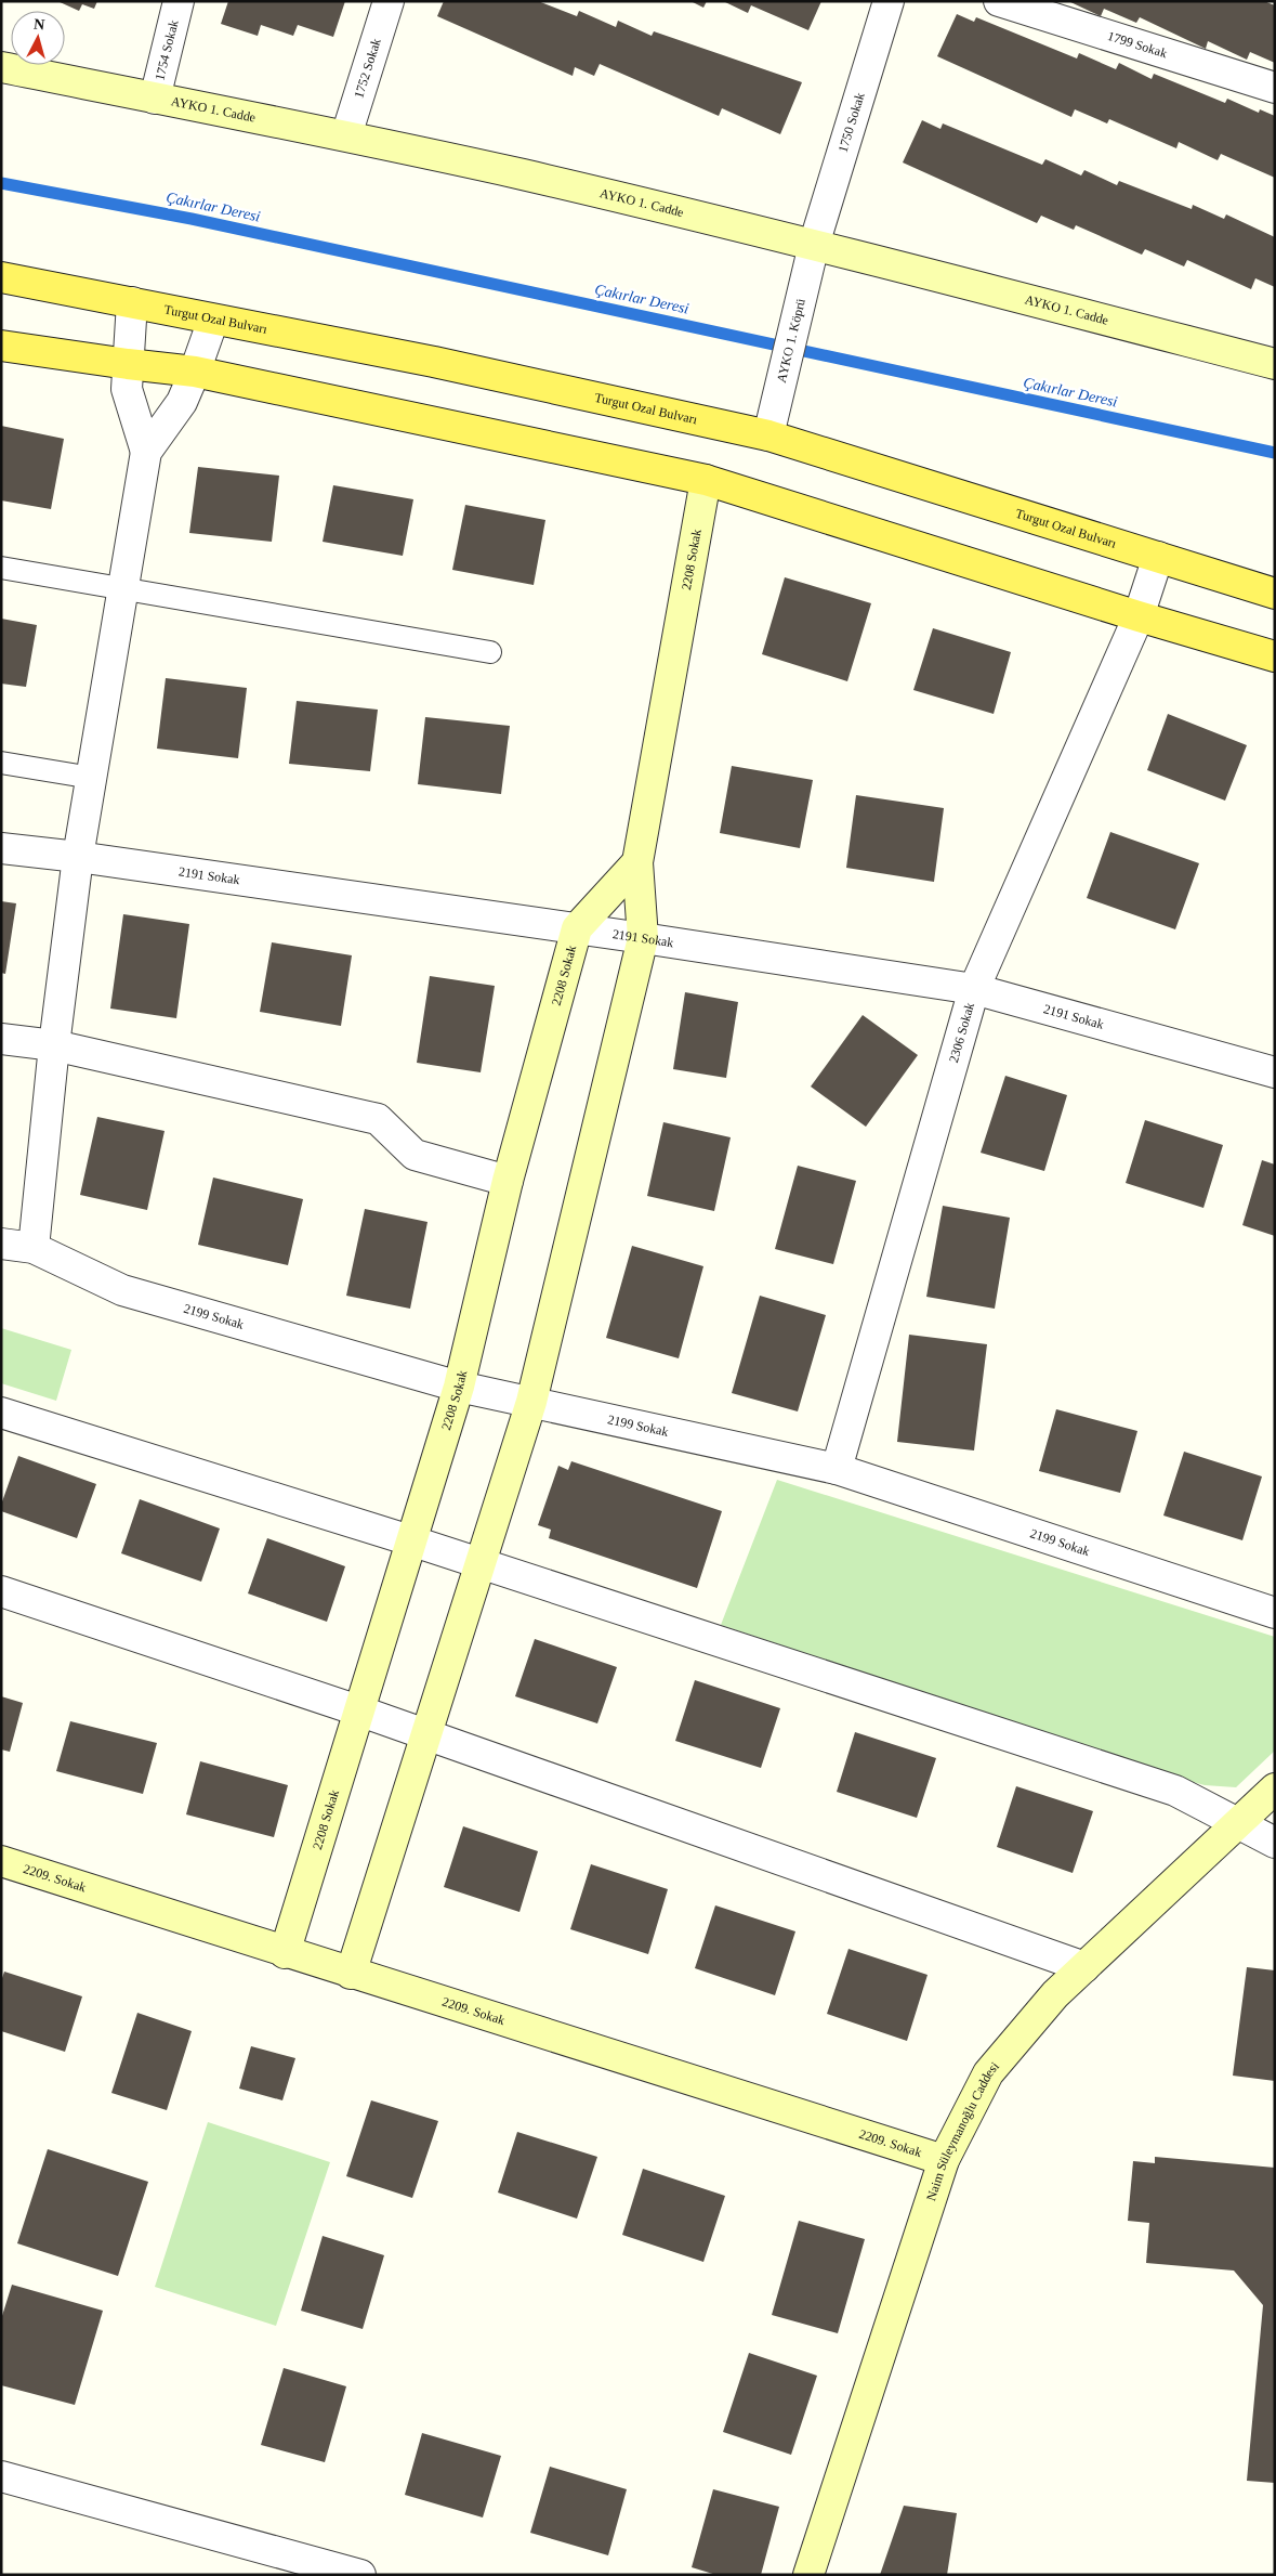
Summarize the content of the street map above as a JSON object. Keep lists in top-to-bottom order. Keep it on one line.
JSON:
{"streets":{"main road":["Turgut Ozal Bulvarı"],"street":["1799 Sokak","1754 Sokak","1752 Sokak","AYKO 1. Cadde","1750 Sokak","AYKO 1. Köprü","2208 Sokak","2191 Sokak","2306 Sokak","2199 Sokak","2209. Sokak","Naim Süleymanoğlu Caddesi"]},"crossings":[["1754 Sokak","AYKO 1. Cadde"],["1752 Sokak","AYKO 1. Cadde"],["AYKO 1. Cadde","1750 Sokak"],["AYKO 1. Cadde","AYKO 1. Köprü"],["1750 Sokak","AYKO 1. Köprü"],["Turgut Ozal Bulvarı","AYKO 1. Köprü"],["Turgut Ozal Bulvarı","2306 Sokak"],["2208 Sokak","2191 Sokak"],["2208 Sokak","2199 Sokak"],["2208 Sokak","2209. Sokak"],["2191 Sokak","2306 Sokak"],["2306 Sokak","2199 Sokak"],["2209. Sokak","Naim Süleymanoğlu Caddesi"]],"water":["Çakırlar Deresi"],"north":"top"}
